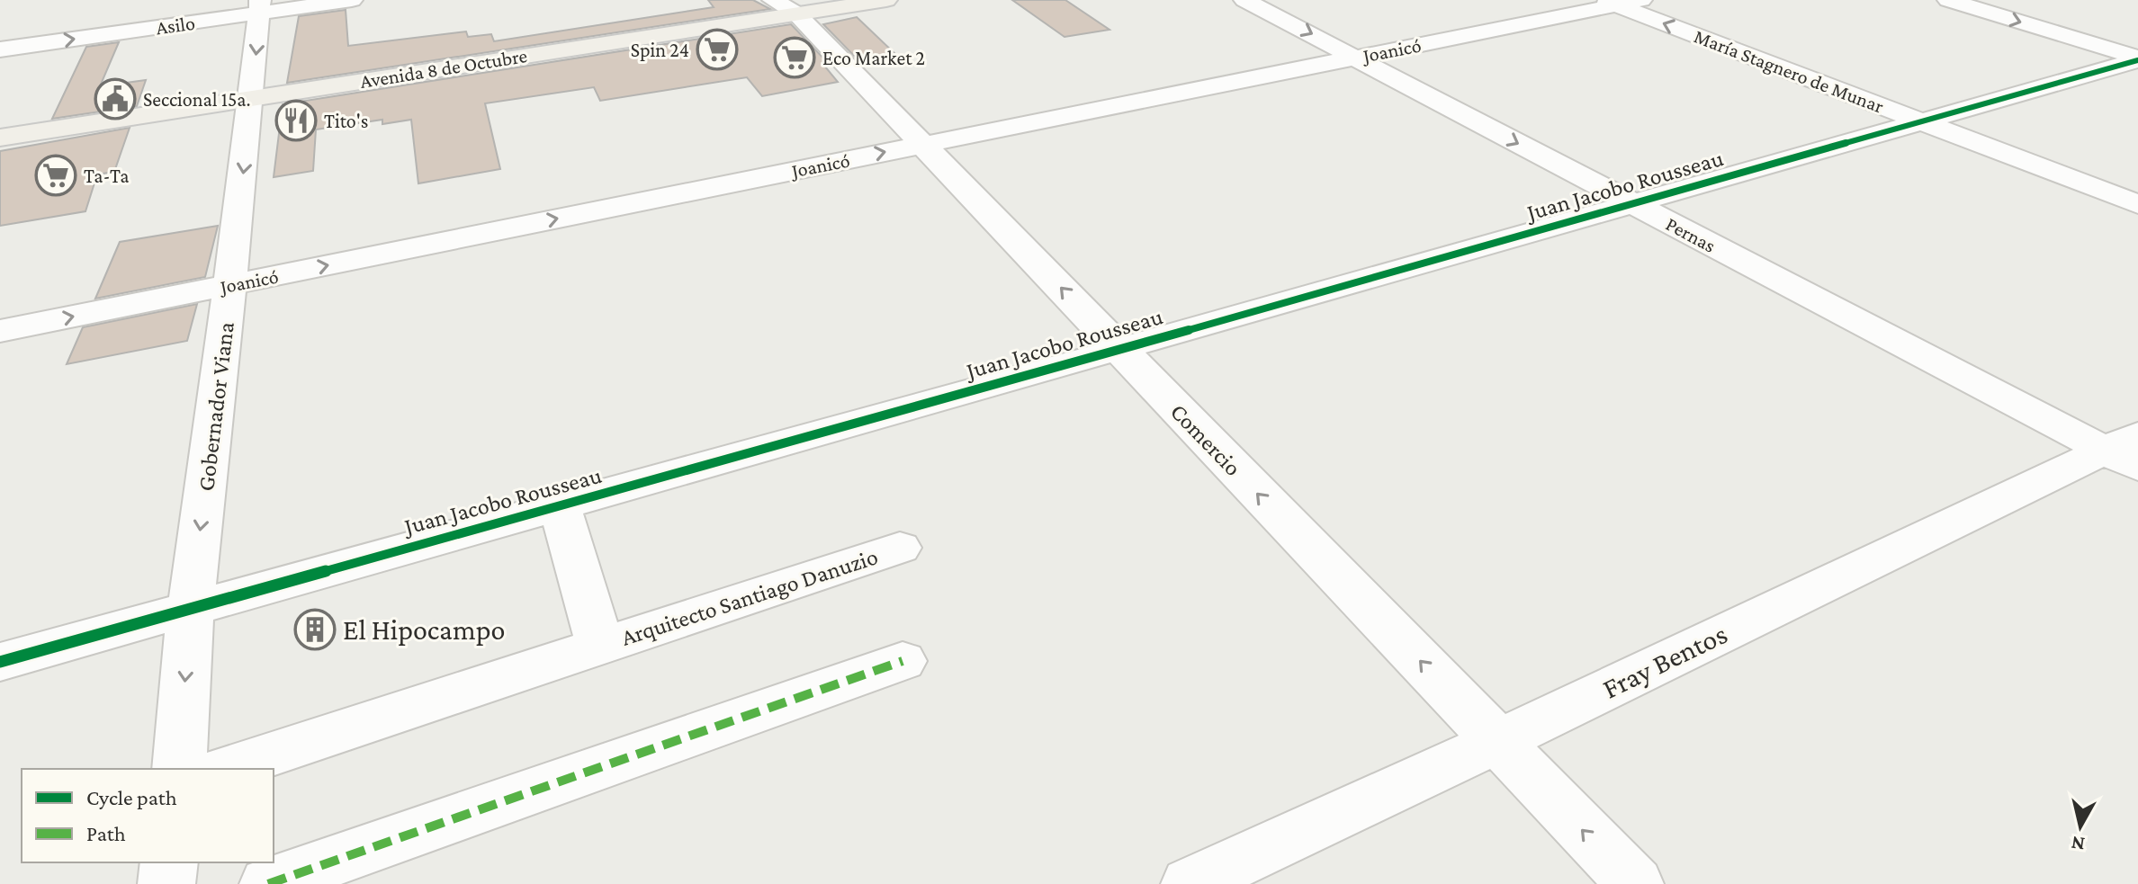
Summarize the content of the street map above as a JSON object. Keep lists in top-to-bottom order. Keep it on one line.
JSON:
{"streets":{"main road":["Avenida 8 de Octubre"],"street":["Asilo","Joanicó","María Stagnero de Munar","Juan Jacobo Rousseau","Pernas","Gobernador Viana","Comercio","Arquitecto Santiago Danuzio","Fray Bentos"]},"crossings":[["Asilo","Gobernador Viana"],["Joanicó","María Stagnero de Munar"],["Joanicó","Pernas"],["Joanicó","Gobernador Viana"],["Joanicó","Comercio"],["Avenida 8 de Octubre","Gobernador Viana"],["Avenida 8 de Octubre","Comercio"],["María Stagnero de Munar","Juan Jacobo Rousseau"],["Juan Jacobo Rousseau","Pernas"],["Juan Jacobo Rousseau","Gobernador Viana"],["Juan Jacobo Rousseau","Comercio"],["Juan Jacobo Rousseau","Arquitecto Santiago Danuzio"],["Pernas","Fray Bentos"],["Comercio","Fray Bentos"]],"one_way":["Asilo","Joanicó","María Stagnero de Munar","Pernas","Gobernador Viana","Comercio"],"places":{"supermarket":["Spin 24","Eco Market 2","Ta-Ta"],"public building":["Seccional 15a."],"restaurant":["Tito's"],"building":["El Hipocampo"]},"legend":["Cycle path","Path"],"north":"bottom"}
